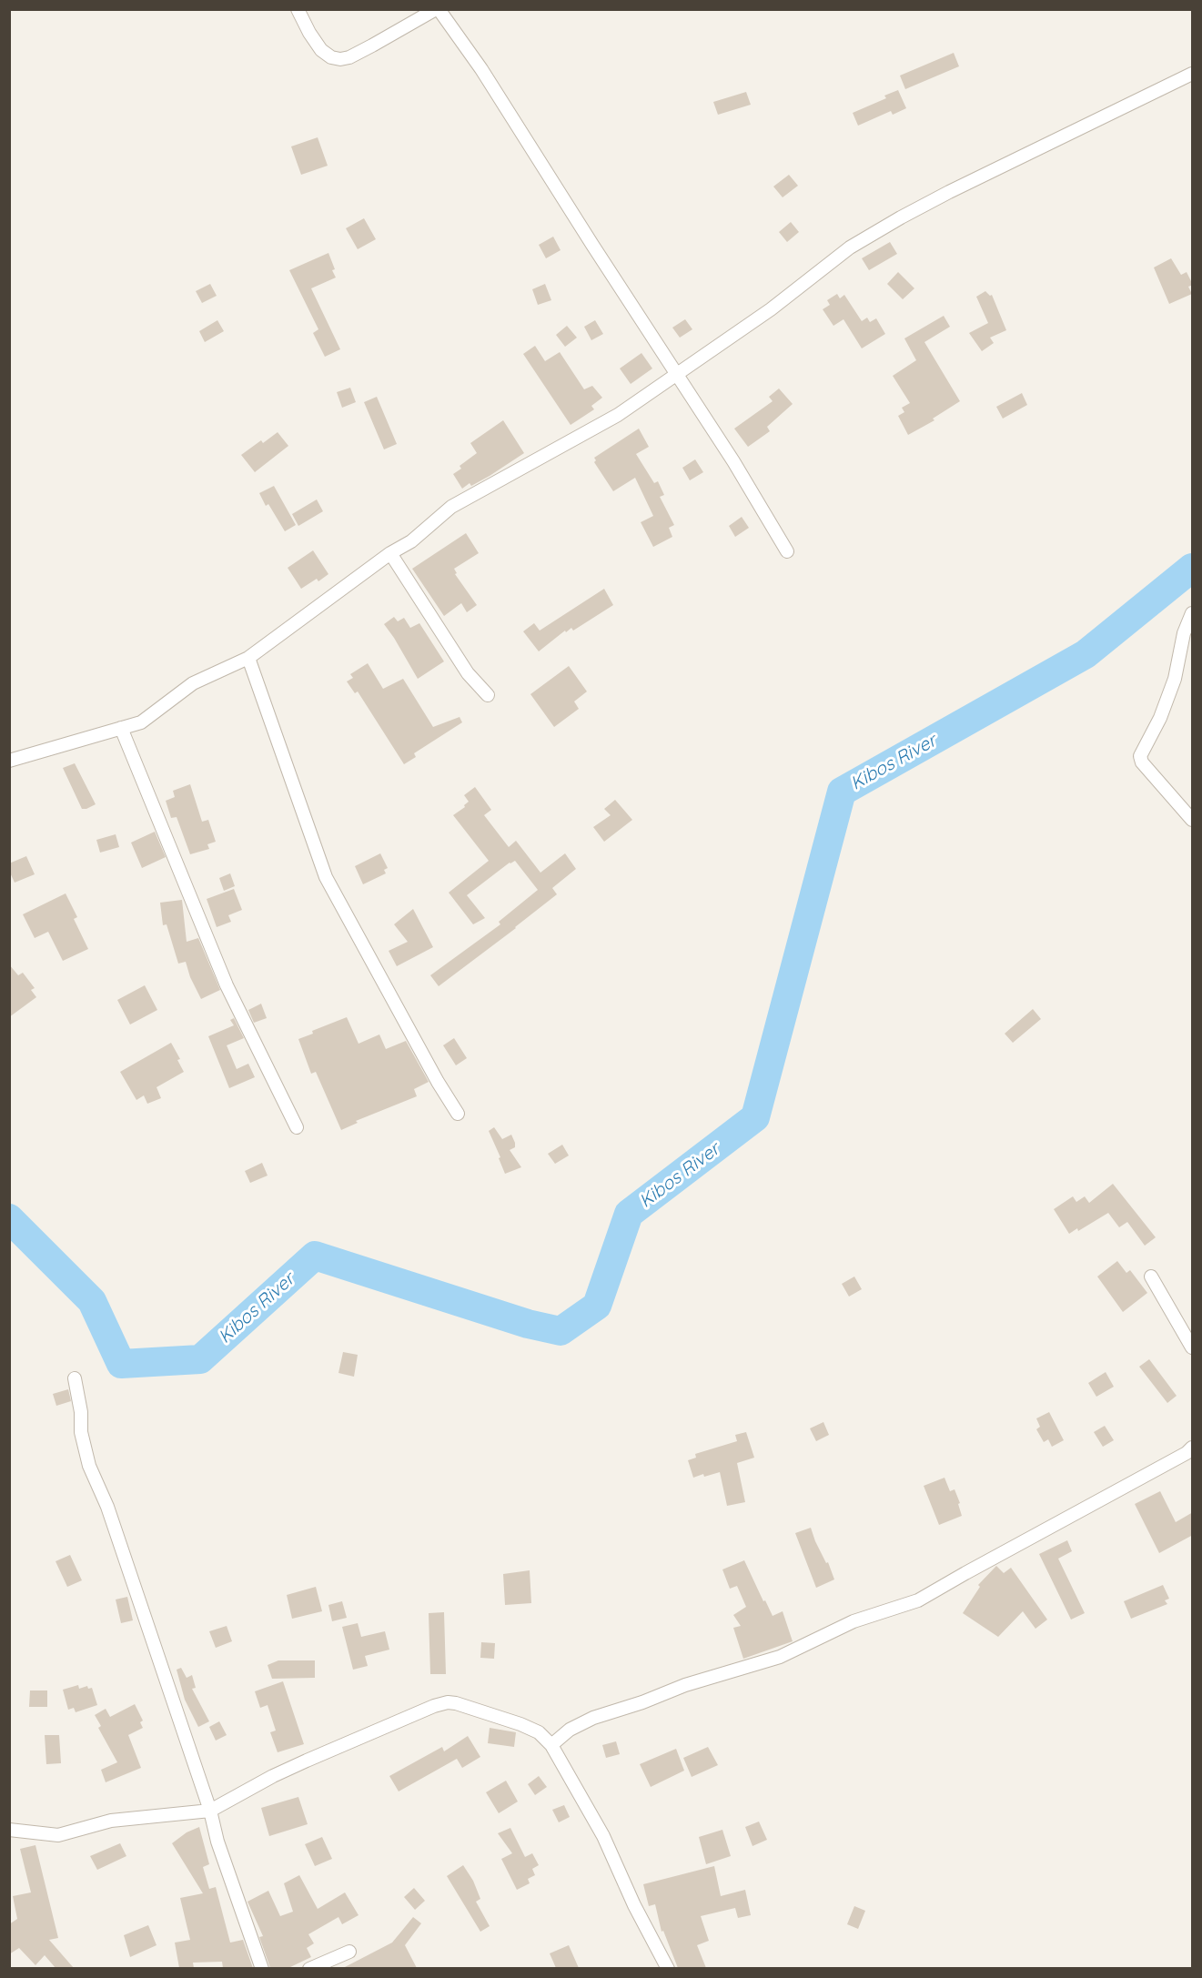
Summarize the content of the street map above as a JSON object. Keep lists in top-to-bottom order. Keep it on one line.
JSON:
{"water":["Kibos River"]}
